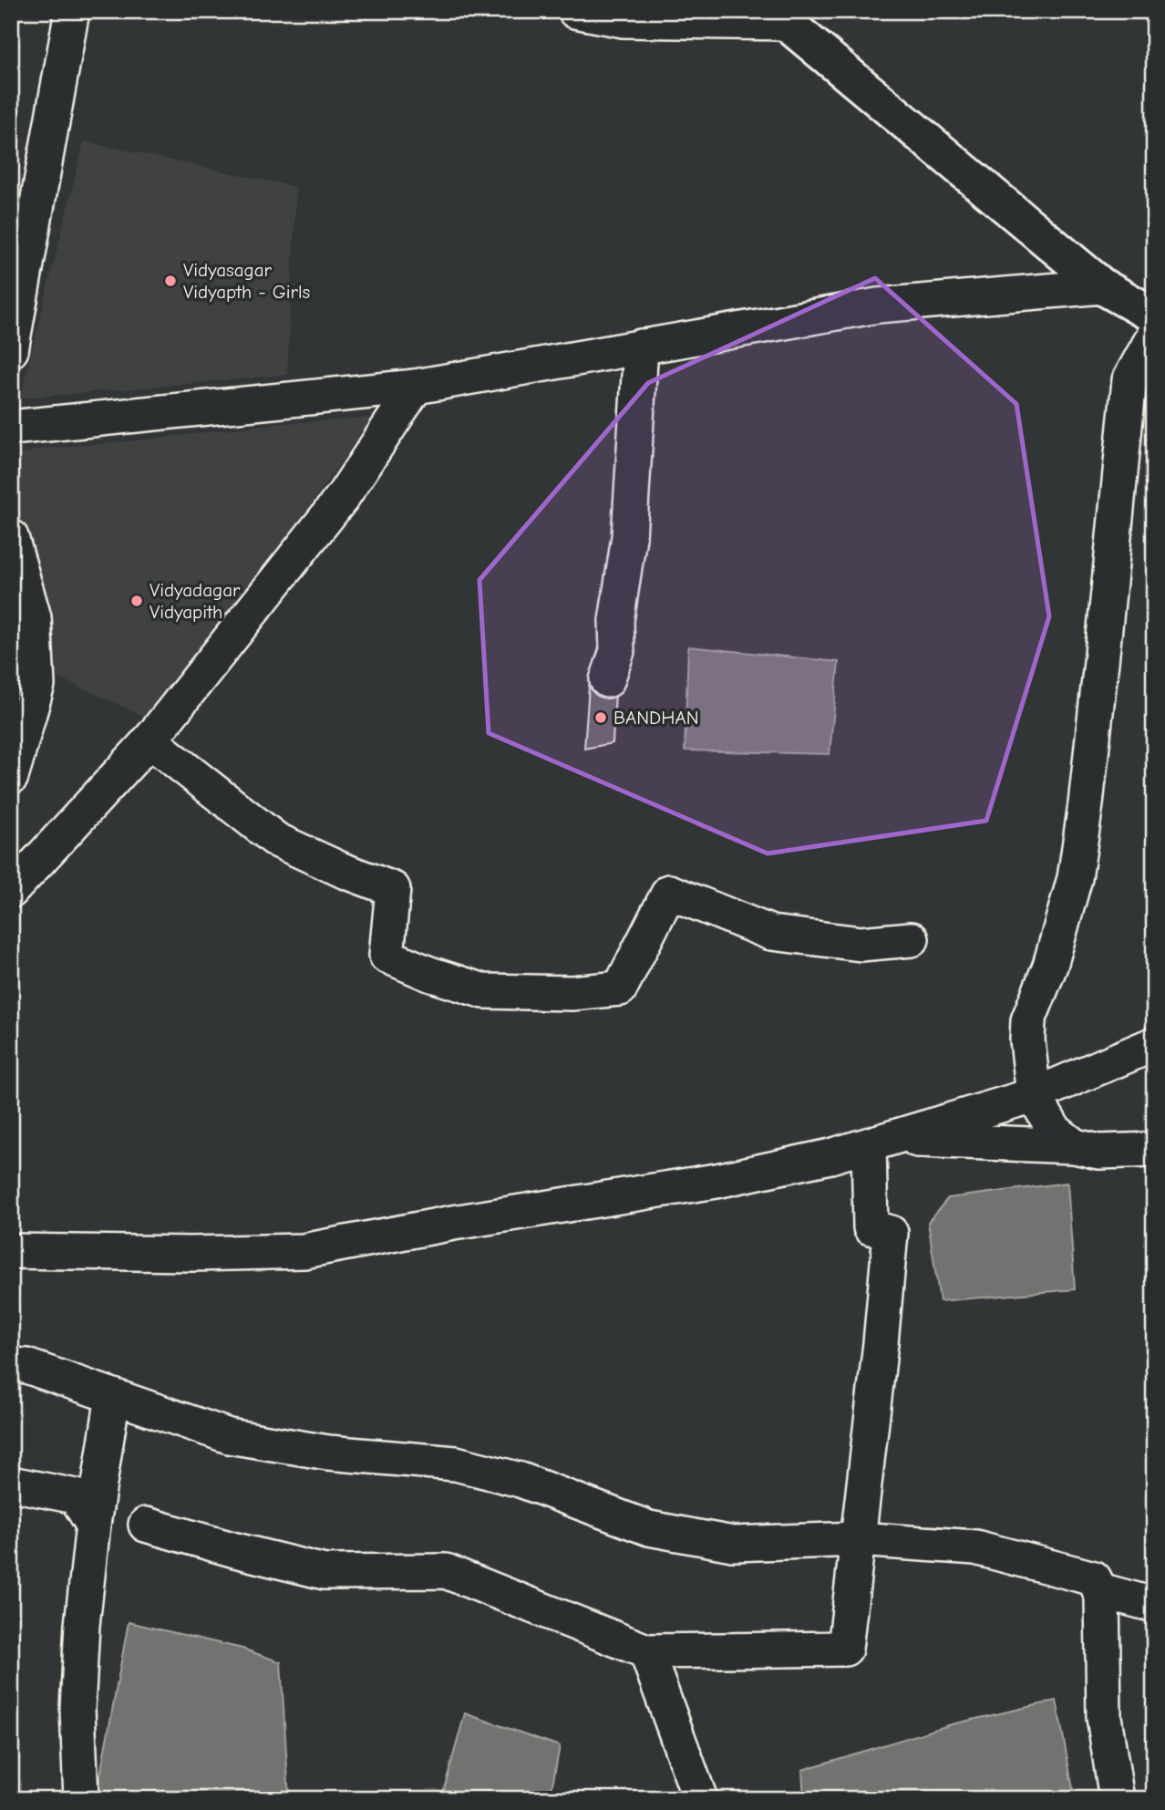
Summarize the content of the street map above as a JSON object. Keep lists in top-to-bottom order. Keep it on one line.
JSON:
{"places":["Vidyasagar Vidyapth - Girls","Vidyadagar Vidyapith","BANDHAN"]}
